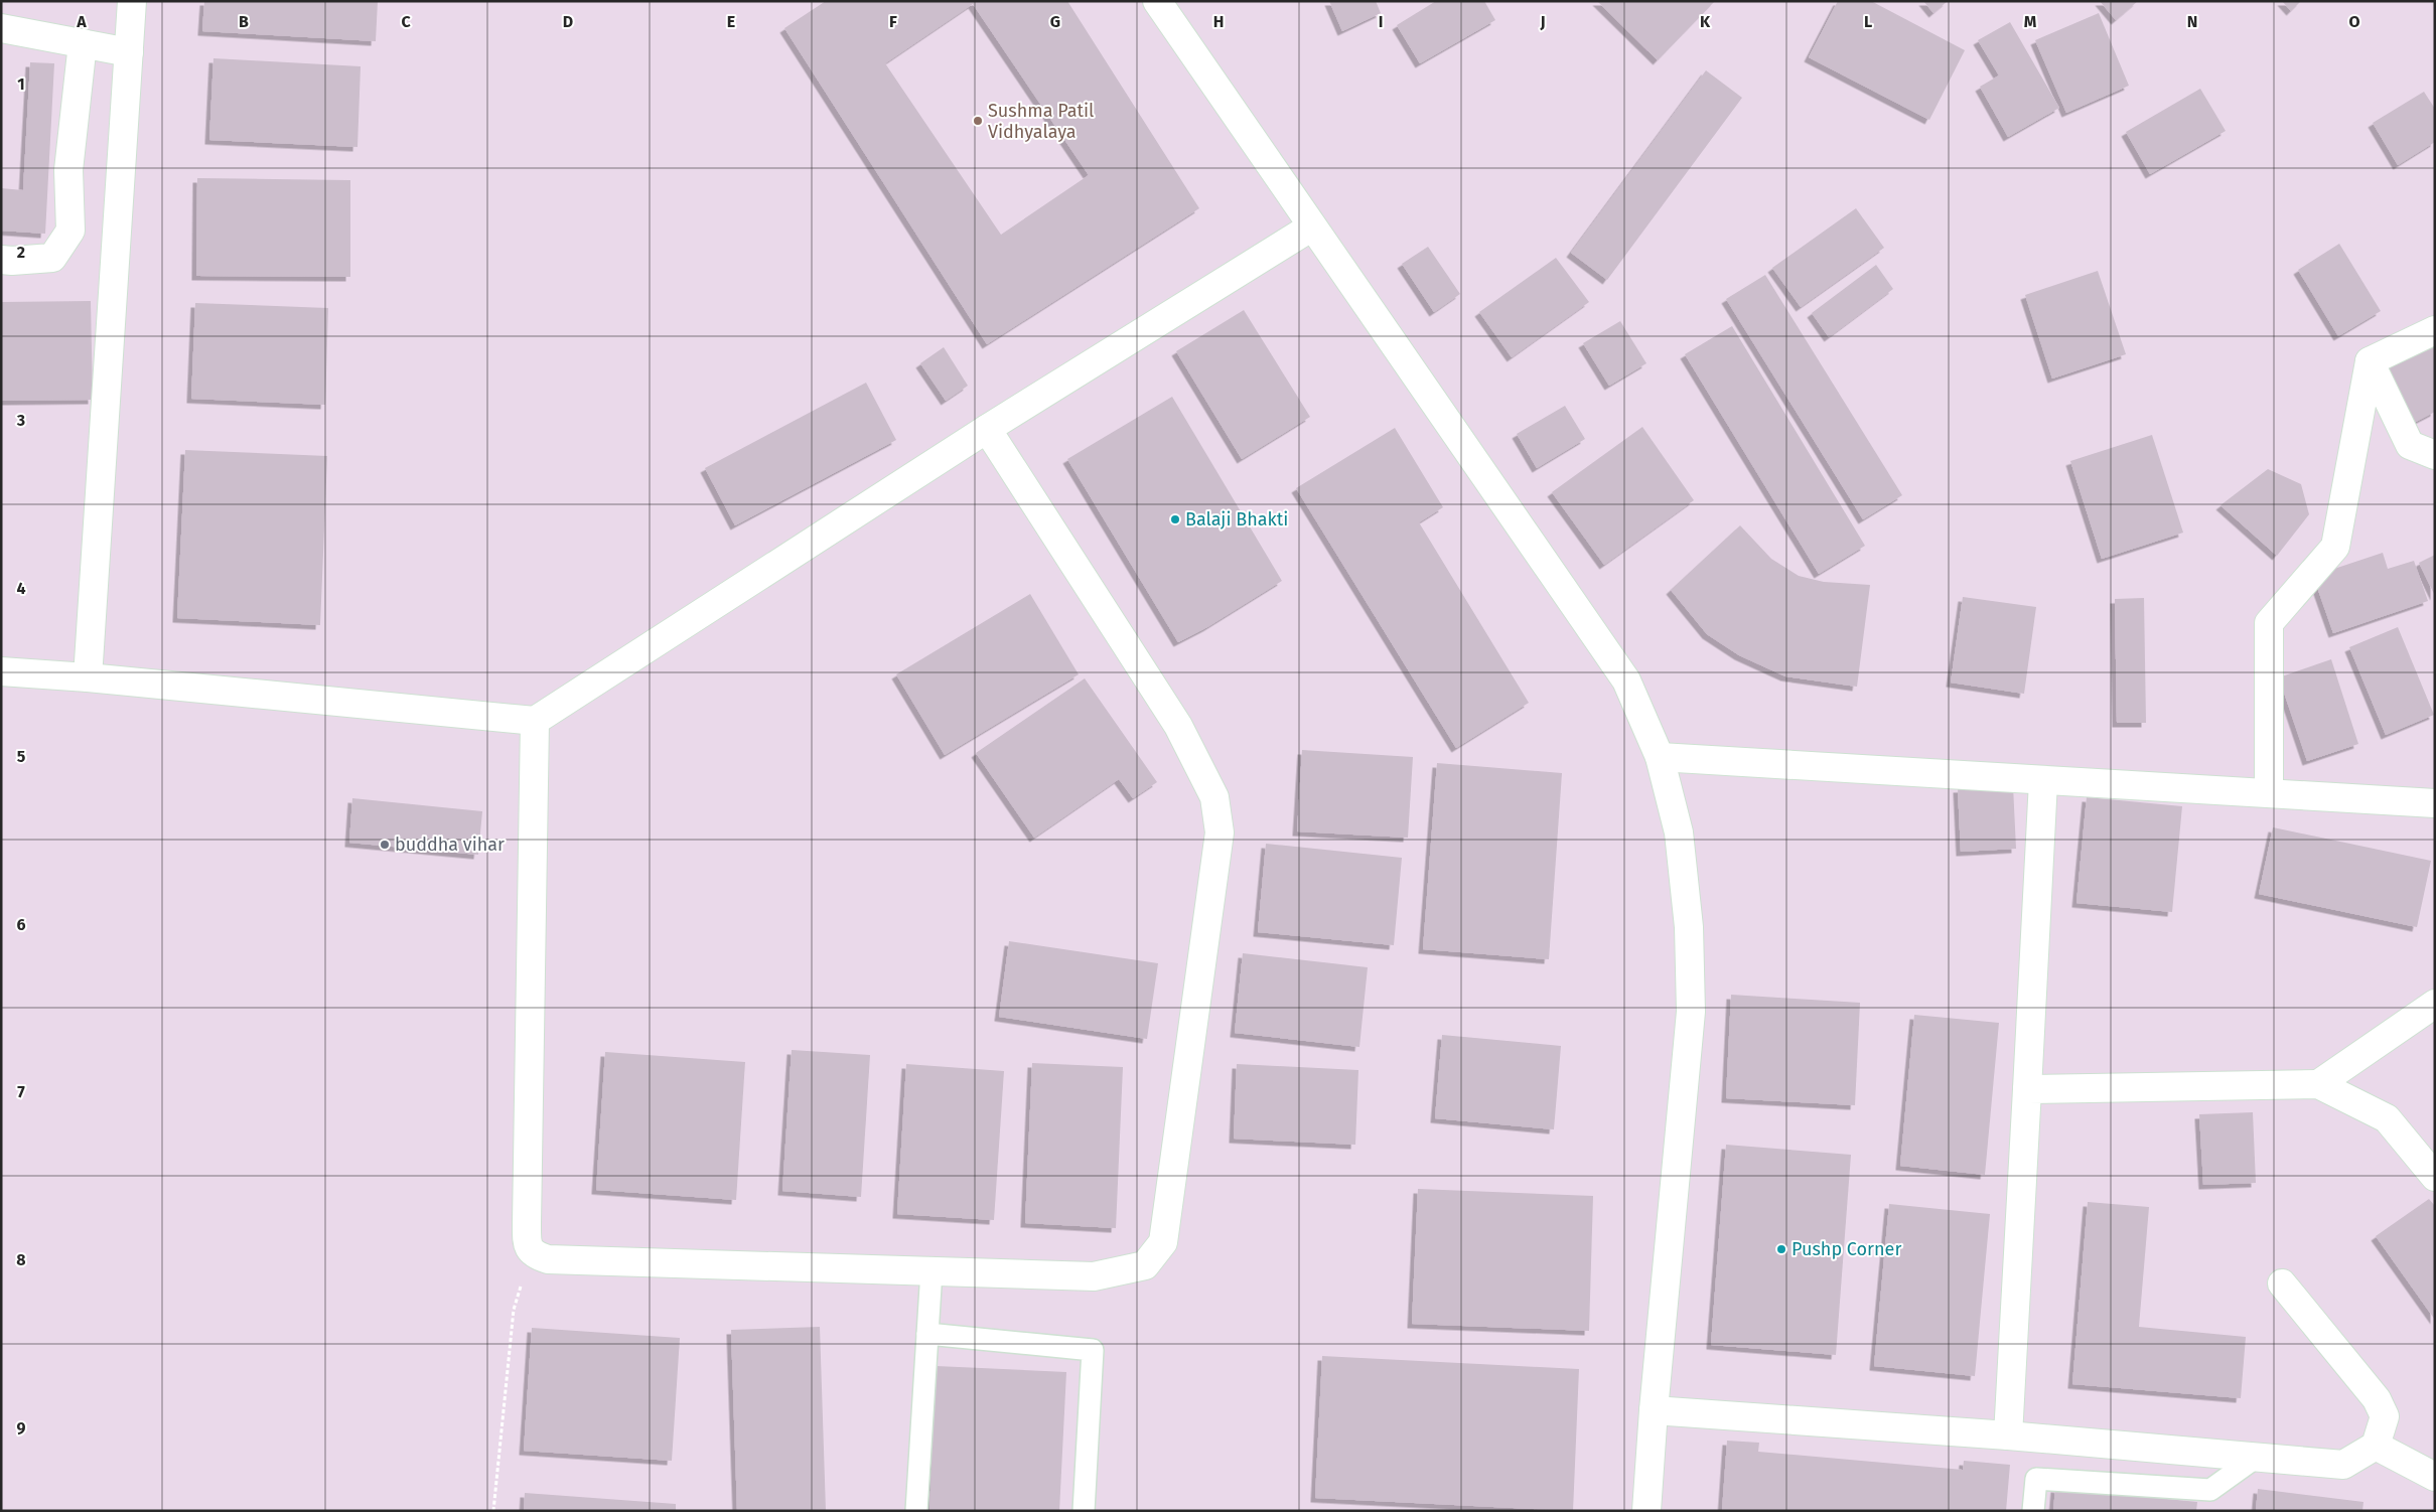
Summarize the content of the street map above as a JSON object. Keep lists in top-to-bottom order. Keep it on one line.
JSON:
{"places":["Sushma Patil Vidhyalaya","Balaji Bhakti","buddha vihar","Pushp Corner"],"grid":{"columns":["A","B","C","D","E","F","G","H","I","J","K","L","M","N","O"],"rows":["1","2","3","4","5","6","7","8","9"]}}
